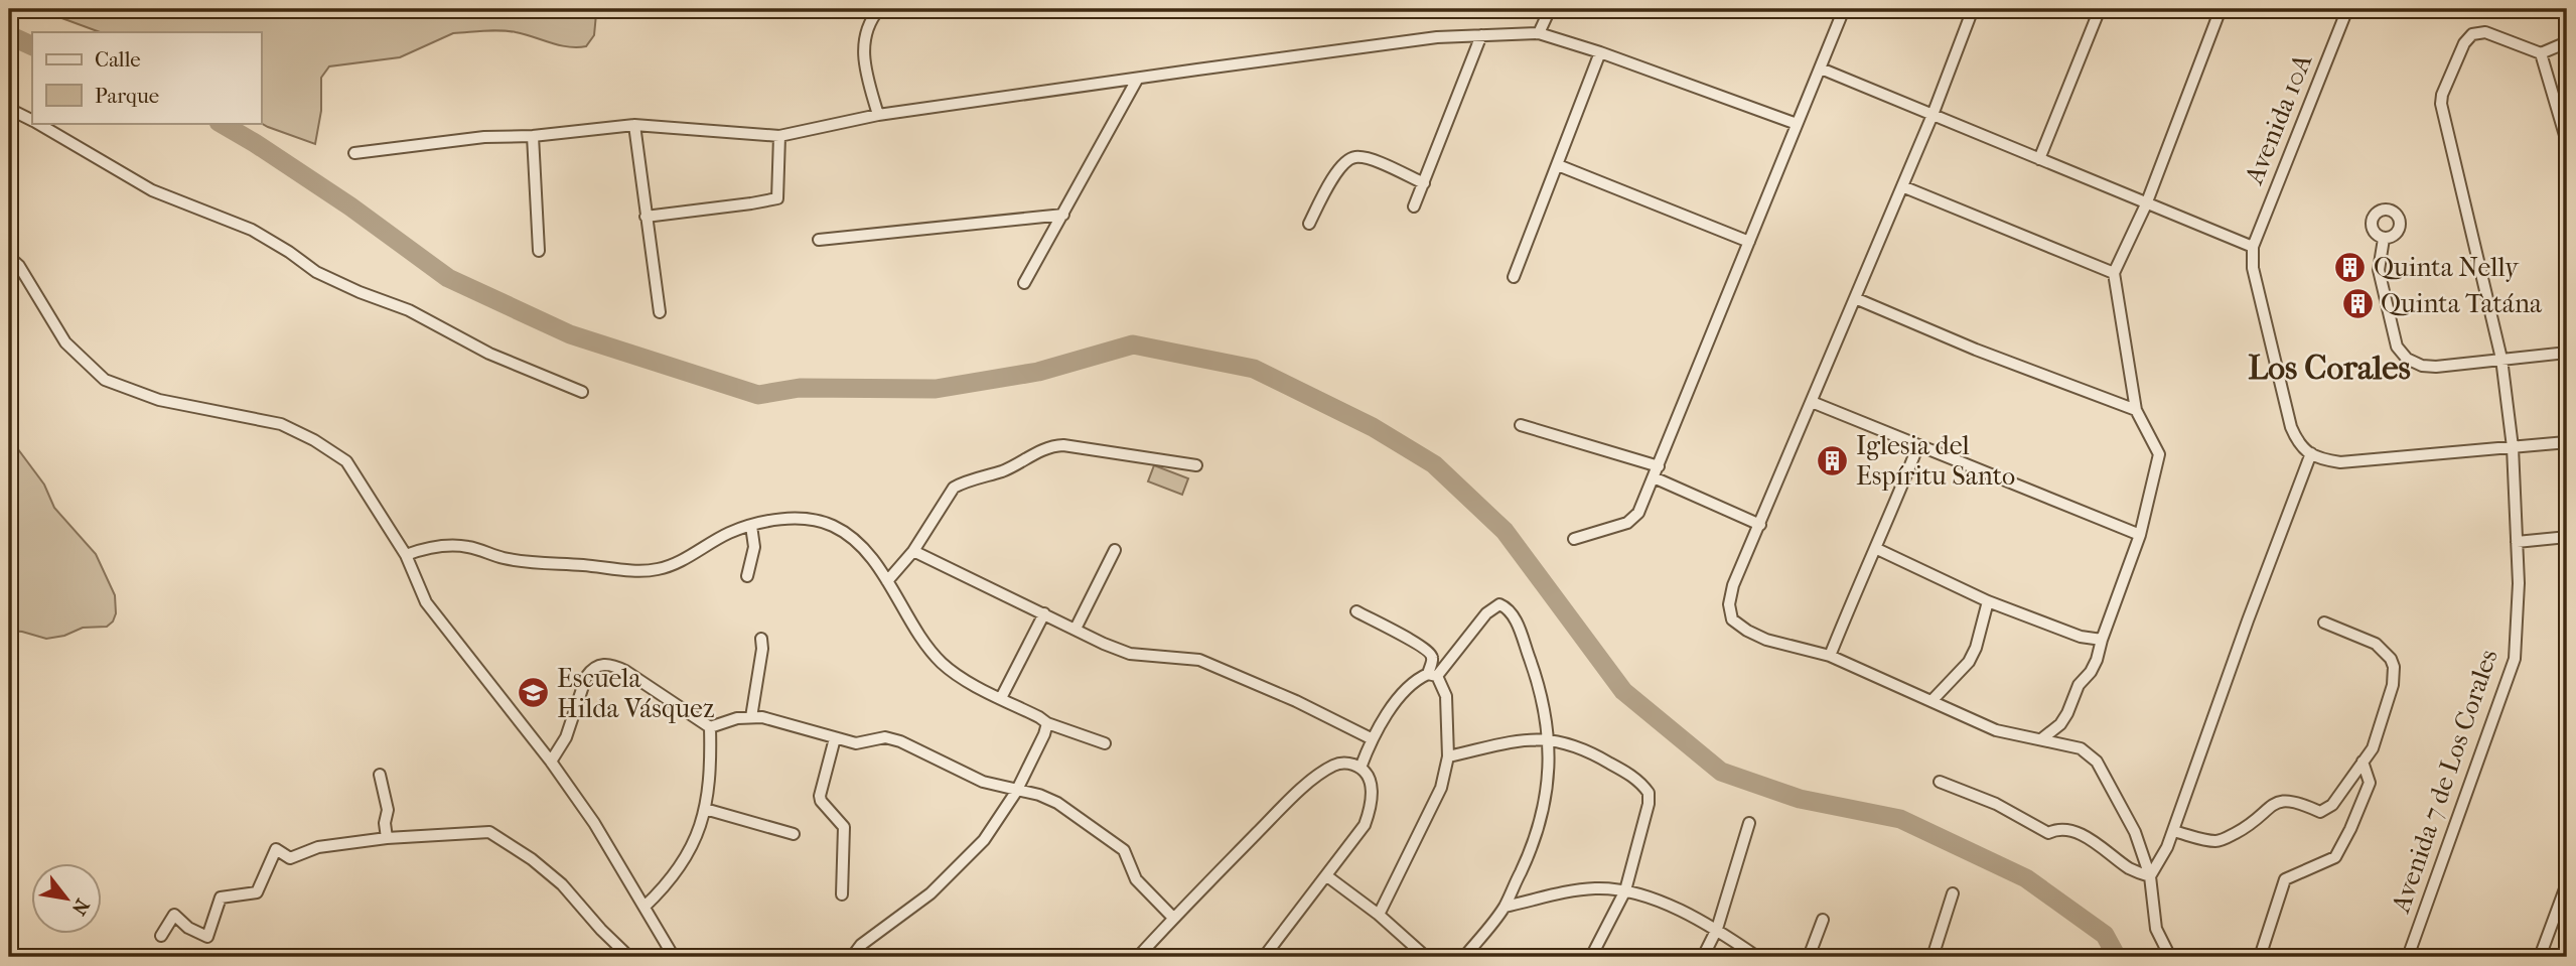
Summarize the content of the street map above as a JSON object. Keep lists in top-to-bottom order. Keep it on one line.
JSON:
{"streets":{"street":["Avenida 10A","Avenida 7 de Los Corales"]},"districts":["Los Corales"],"places":{"building":["Quinta Nelly","Quinta Tatána","Iglesia del Espíritu Santo"],"school or university":["Escuela Hilda Vásquez"]},"legend":["Calle","Parque"],"north":"bottom right"}
